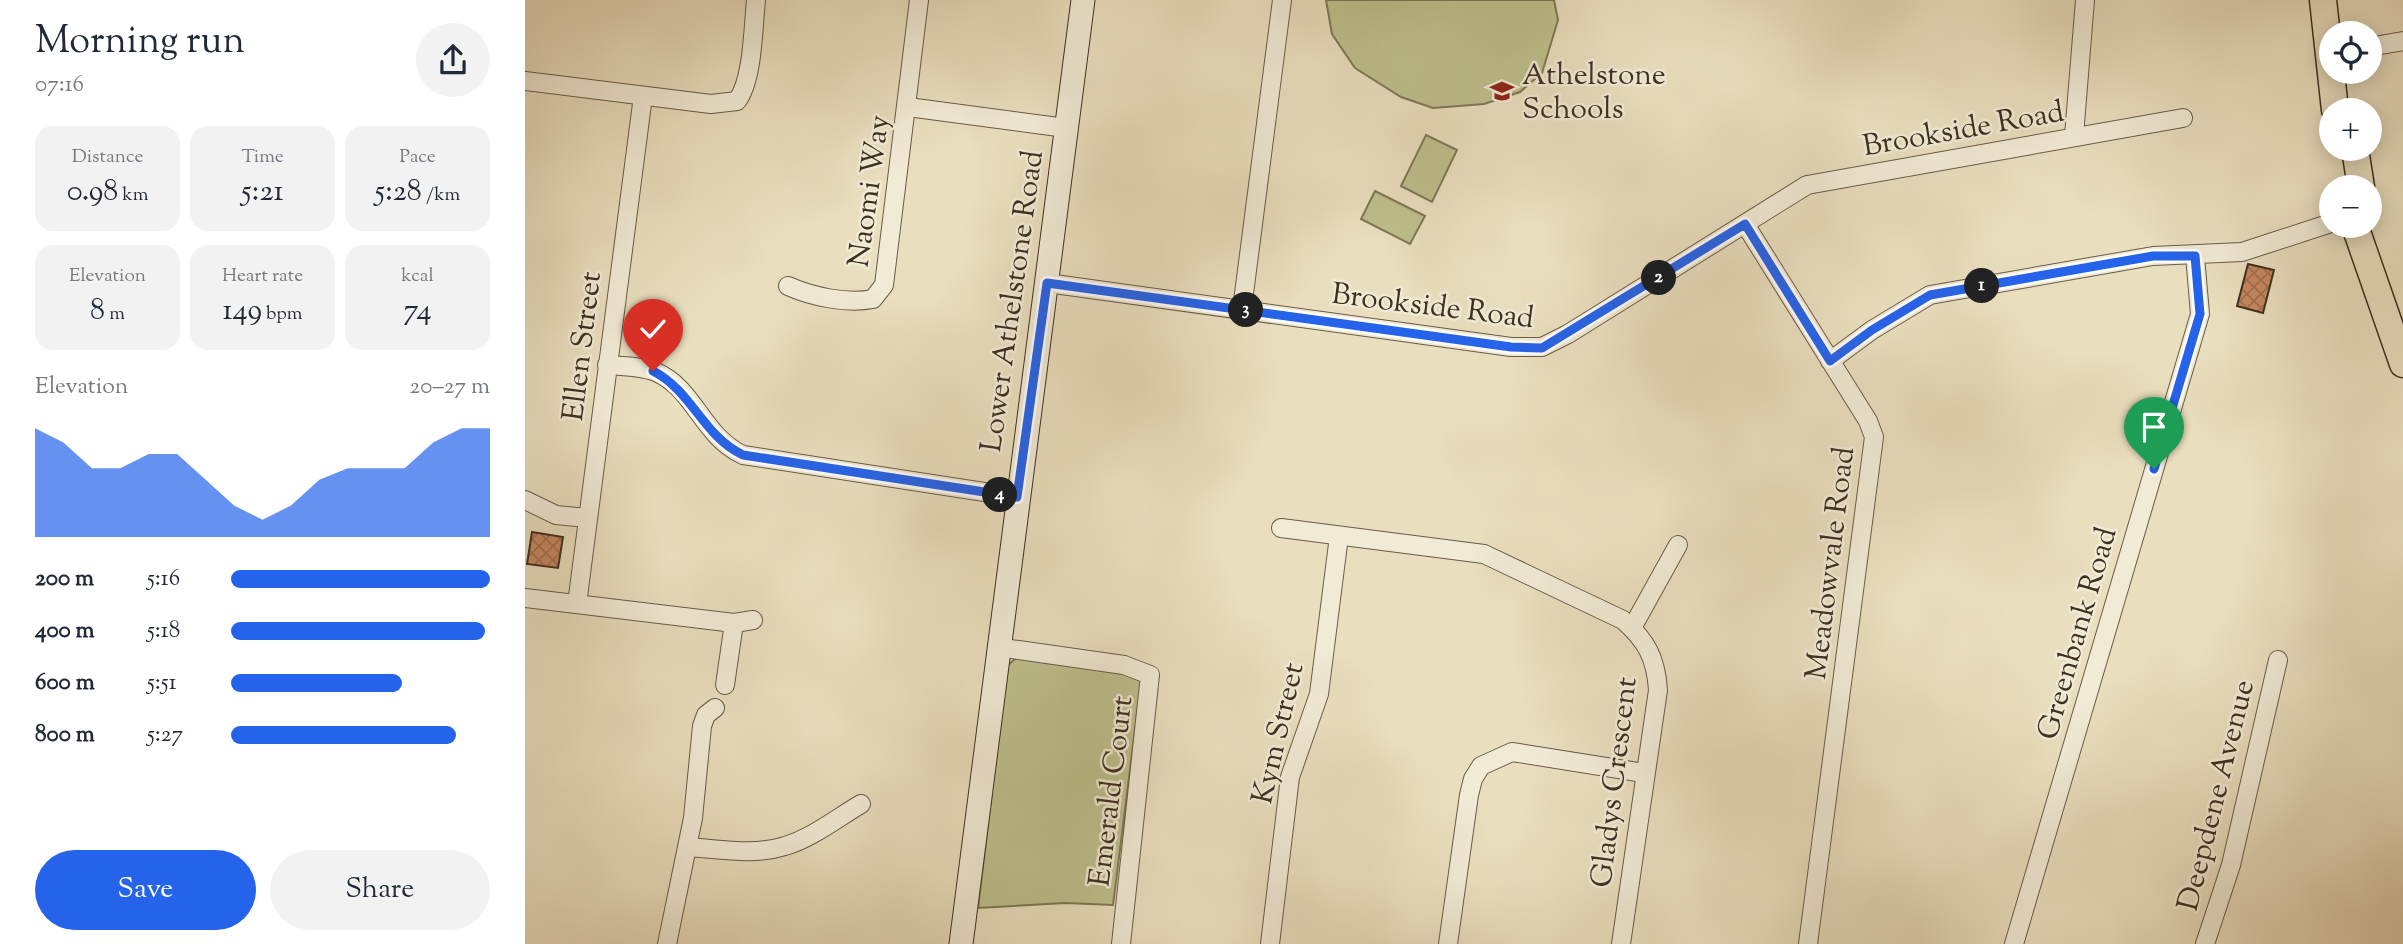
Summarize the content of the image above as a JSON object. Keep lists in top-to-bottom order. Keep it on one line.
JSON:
{"streets":{"street":["Brookside Road","Naomi Way","Lower Athelstone Road","Ellen Street","Meadowvale Road","Greenbank Road","Kym Street","Gladys Crescent","Emerald Court","Deepdene Avenue"]},"crossings":[["Brookside Road","Lower Athelstone Road"],["Brookside Road","Meadowvale Road"],["Lower Athelstone Road","Emerald Court"],["Kym Street","Gladys Crescent"]],"places":{"school or university":["Athelstone Schools"]},"page":{"heading":["Morning run","07:16"],"map_buttons":["+","−"],"stats":[["Distance","0.98 km"],["Time","5:21"],["Pace","5:28 /km"],["Elevation","8 m"],["Heart rate","149 bpm"],["kcal","74"]],"pins":["2","1","3","4"],"chart":["Elevation","20–27 m"],"list":[{"name":"200 m","note":"5:16"},{"name":"400 m","note":"5:18"},{"name":"600 m","note":"5:51"},{"name":"800 m","note":"5:27"}],"buttons":["Save","Share"]}}
